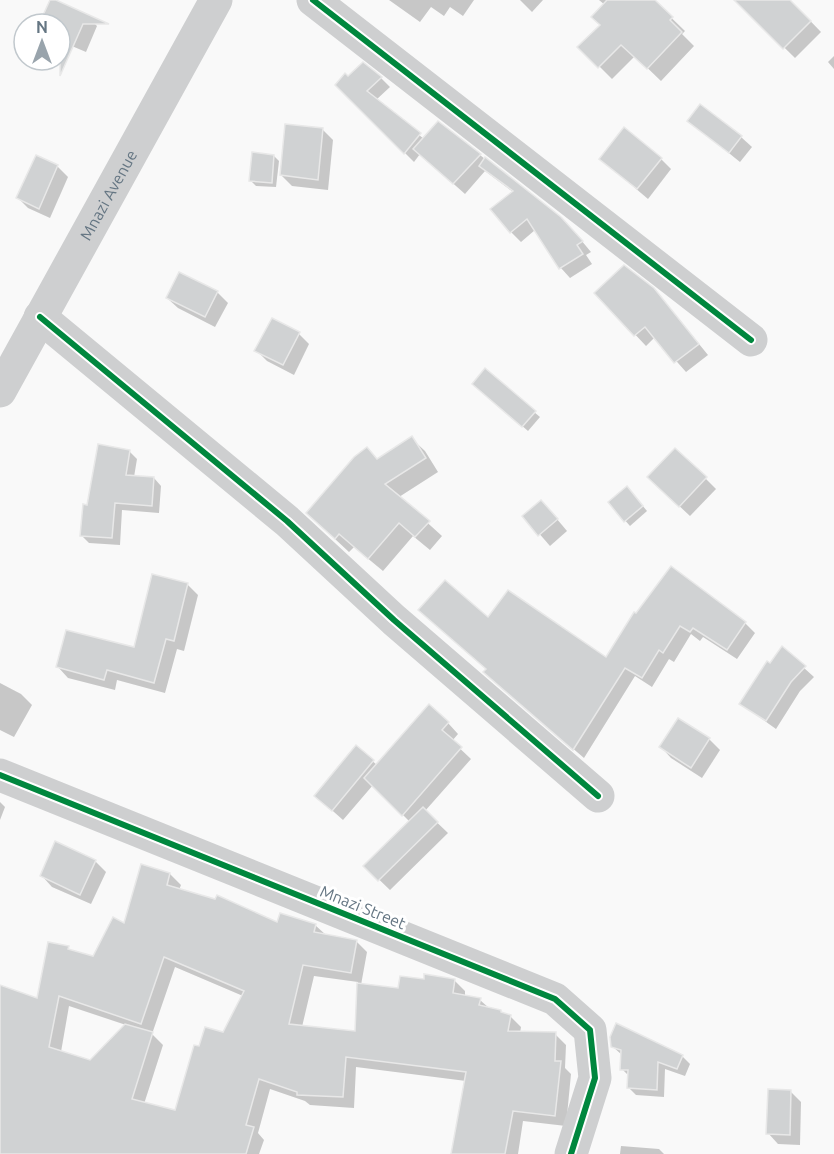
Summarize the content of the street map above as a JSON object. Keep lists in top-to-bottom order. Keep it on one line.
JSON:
{"streets":{"street":["Mnazi Avenue","Mnazi Street"]},"north":"top"}
